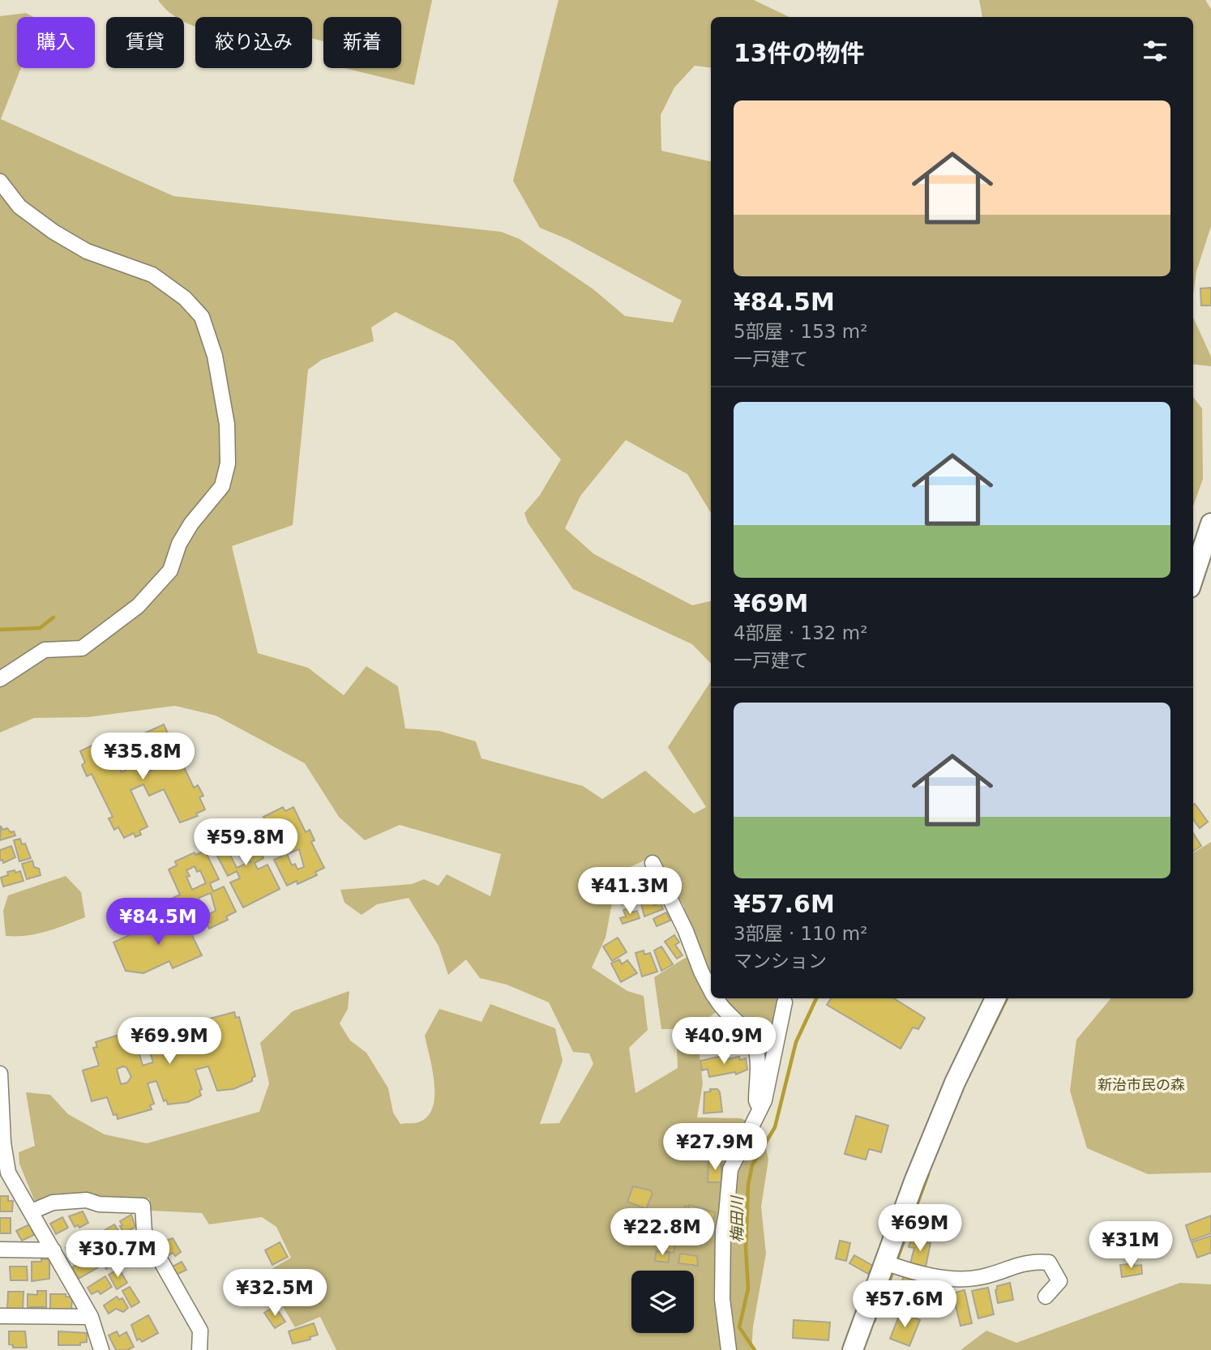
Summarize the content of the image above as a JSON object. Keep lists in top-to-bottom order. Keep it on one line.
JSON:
{"water":["梅田川"],"parks":["新治市民の森"],"page":{"chip":["購入","賃貸","絞り込み","新着"],"heading":"13件の物件","list":[{"name":"¥84.5M","note":"5部屋 · 153 m² · 一戸建て"},{"name":"¥69M","note":"4部屋 · 132 m² · 一戸建て"},{"name":"¥57.6M","note":"3部屋 · 110 m² · マンション"}],"price":["¥35.8M","¥59.8M","¥41.3M","¥84.5M","¥69.9M","¥40.9M","¥27.9M","¥69M","¥22.8M","¥31M","¥30.7M","¥32.5M","¥57.6M"]}}
